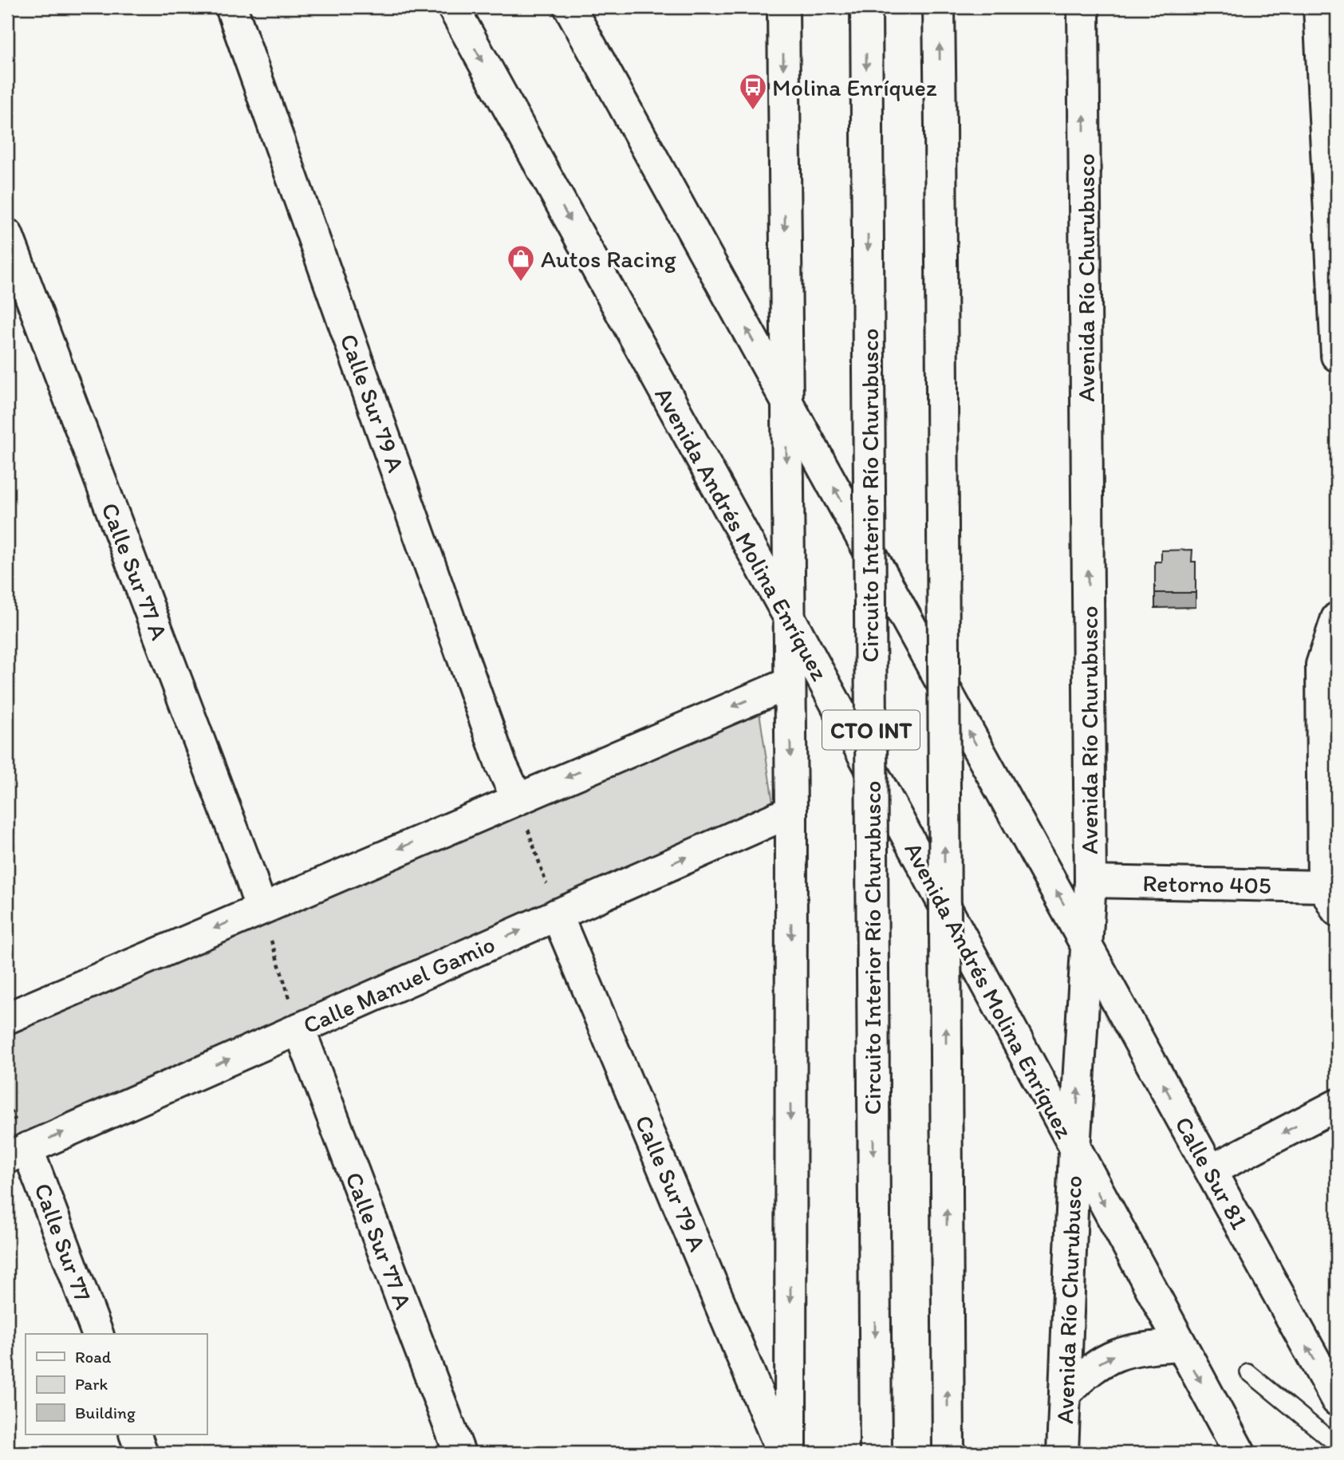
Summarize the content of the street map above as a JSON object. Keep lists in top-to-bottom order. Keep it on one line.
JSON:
{"streets":{"main road":["Avenida Río Churubusco","Calle Sur 79 A","Circuito Interior Río Churubusco","Avenida Andrés Molina Enríquez","Calle Sur 77 A","CTO INT","Retorno 405","Calle Manuel Gamio","Calle Sur 81","Calle Sur 77"]},"crossings":[["Avenida Río Churubusco","Avenida Andrés Molina Enríquez"],["Avenida Río Churubusco","Retorno 405"],["Avenida Río Churubusco","Calle Sur 81"],["Calle Sur 79 A","Calle Manuel Gamio"],["Avenida Andrés Molina Enríquez","CTO INT"],["Calle Sur 77 A","Calle Manuel Gamio"],["CTO INT","Calle Manuel Gamio"],["Calle Manuel Gamio","Calle Sur 77"]],"places":{"bus stop":["Molina Enríquez"],"shop":["Autos Racing"]},"legend":["Road","Park","Building"]}
